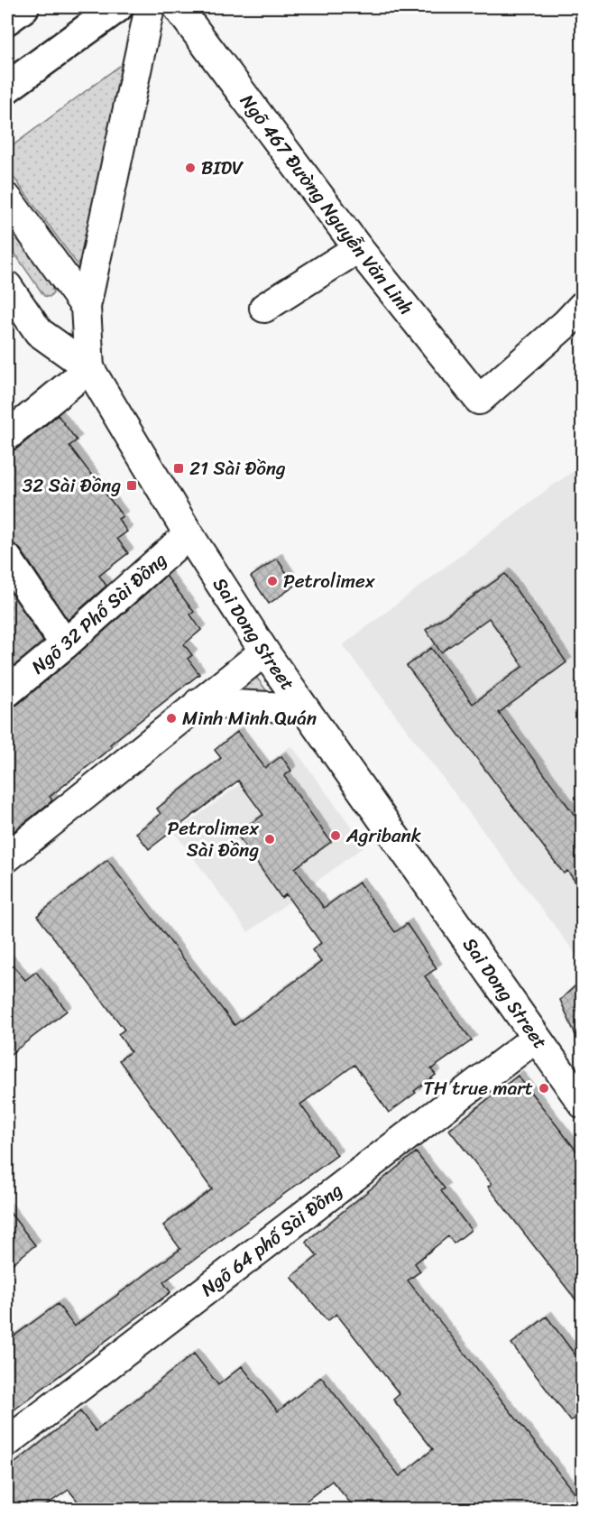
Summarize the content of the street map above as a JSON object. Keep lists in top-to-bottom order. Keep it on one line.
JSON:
{"streets":{"street":["Ngõ 467 Đường Nguyễn Văn Linh","Ngõ 32 Phố Sài Đồng","Sai Dong Street","Ngõ 64 phố Sài Đồng"]},"crossings":[["Ngõ 32 Phố Sài Đồng","Sai Dong Street"],["Sai Dong Street","Ngõ 64 phố Sài Đồng"]],"places":{"other":["BIDV","Petrolimex","Minh Minh Quán","Agribank","Petrolimex Sài Đồng","TH true mart"],"transit":["21 Sài Đồng","32 Sài Đồng"]}}
